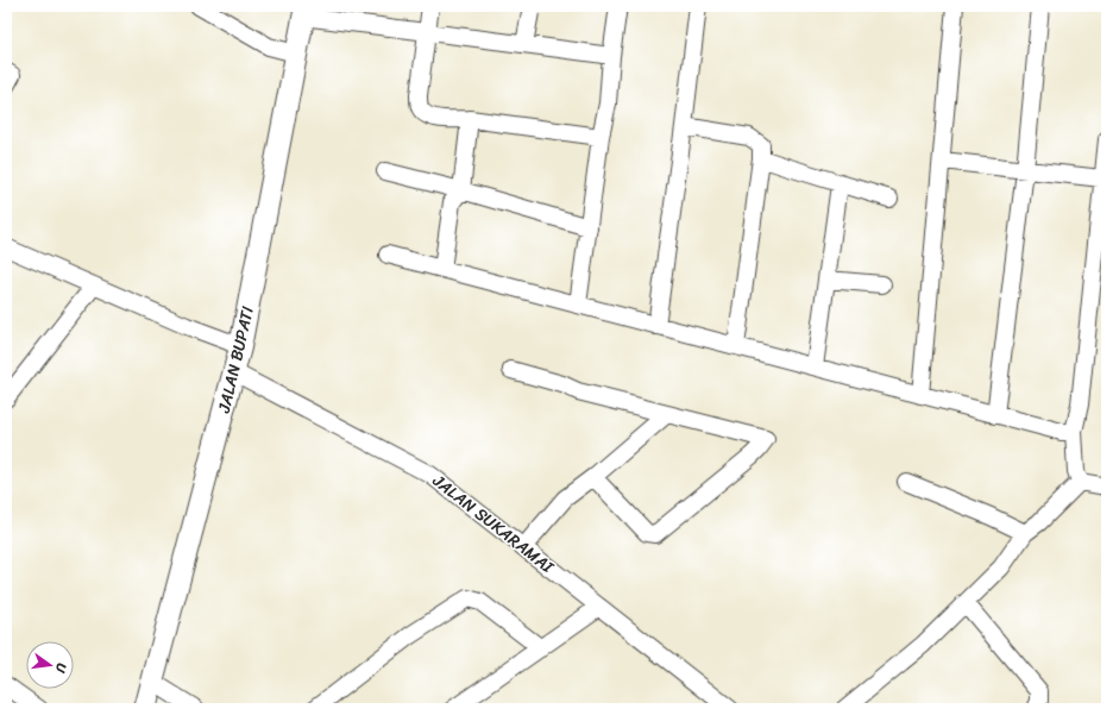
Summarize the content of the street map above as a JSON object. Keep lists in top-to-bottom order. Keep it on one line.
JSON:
{"streets":{"street":["JALAN BUPATI","JALAN SUKARAMAI"]},"crossings":[["JALAN BUPATI","JALAN SUKARAMAI"]],"north":"right"}
